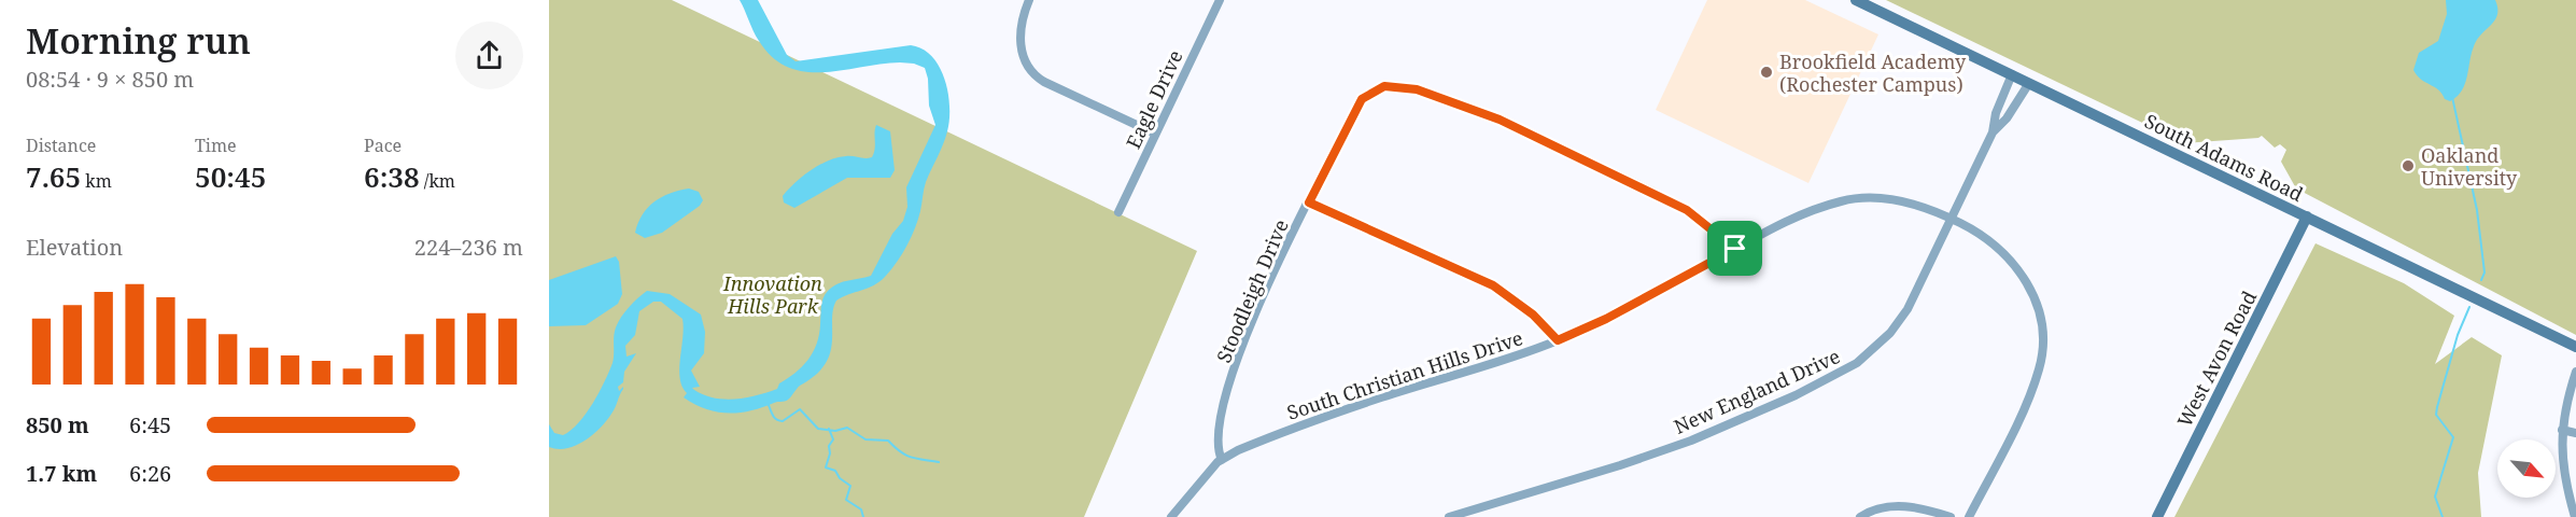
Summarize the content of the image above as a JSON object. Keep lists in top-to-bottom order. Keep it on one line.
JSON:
{"streets":{"main road":["South Adams Road","West Avon Road"],"street":["Eagle Drive","Stoodleigh Drive","South Christian Hills Drive","New England Drive"]},"crossings":[["South Adams Road","West Avon Road"],["South Adams Road","New England Drive"],["Stoodleigh Drive","South Christian Hills Drive"],["South Christian Hills Drive","New England Drive"]],"parks":["Innovation Hills Park"],"places":["Brookfield Academy (Rochester Campus)","Oakland University"],"north":"bottom right","page":{"heading":["Morning run","08:54 · 9 × 850 m"],"stats":[["Distance","7.65 km"],["Time","50:45"],["Pace","6:38 /km"]],"chart":["Elevation","224–236 m"],"list":[{"name":"850 m","note":"6:45"},{"name":"1.7 km","note":"6:26"}]}}
